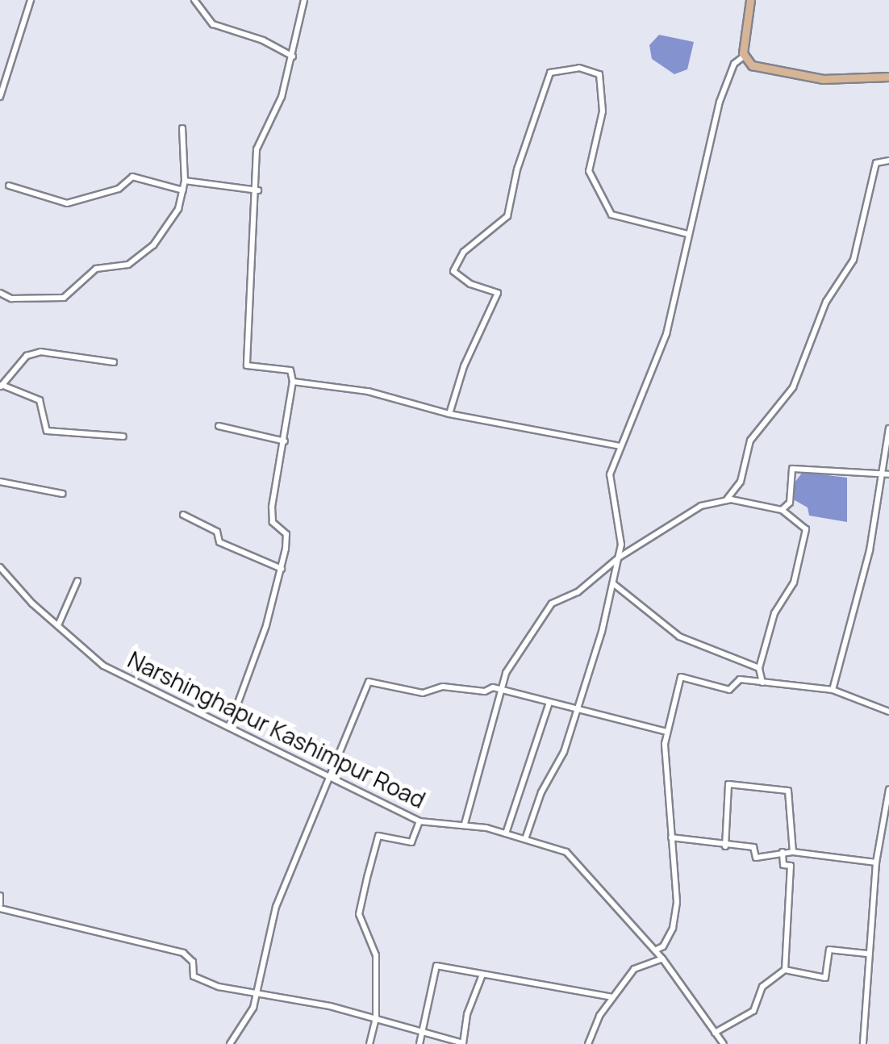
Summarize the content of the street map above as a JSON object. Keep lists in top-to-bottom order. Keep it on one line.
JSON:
{"streets":{"street":["Narshinghapur Kashimpur Road"]}}
